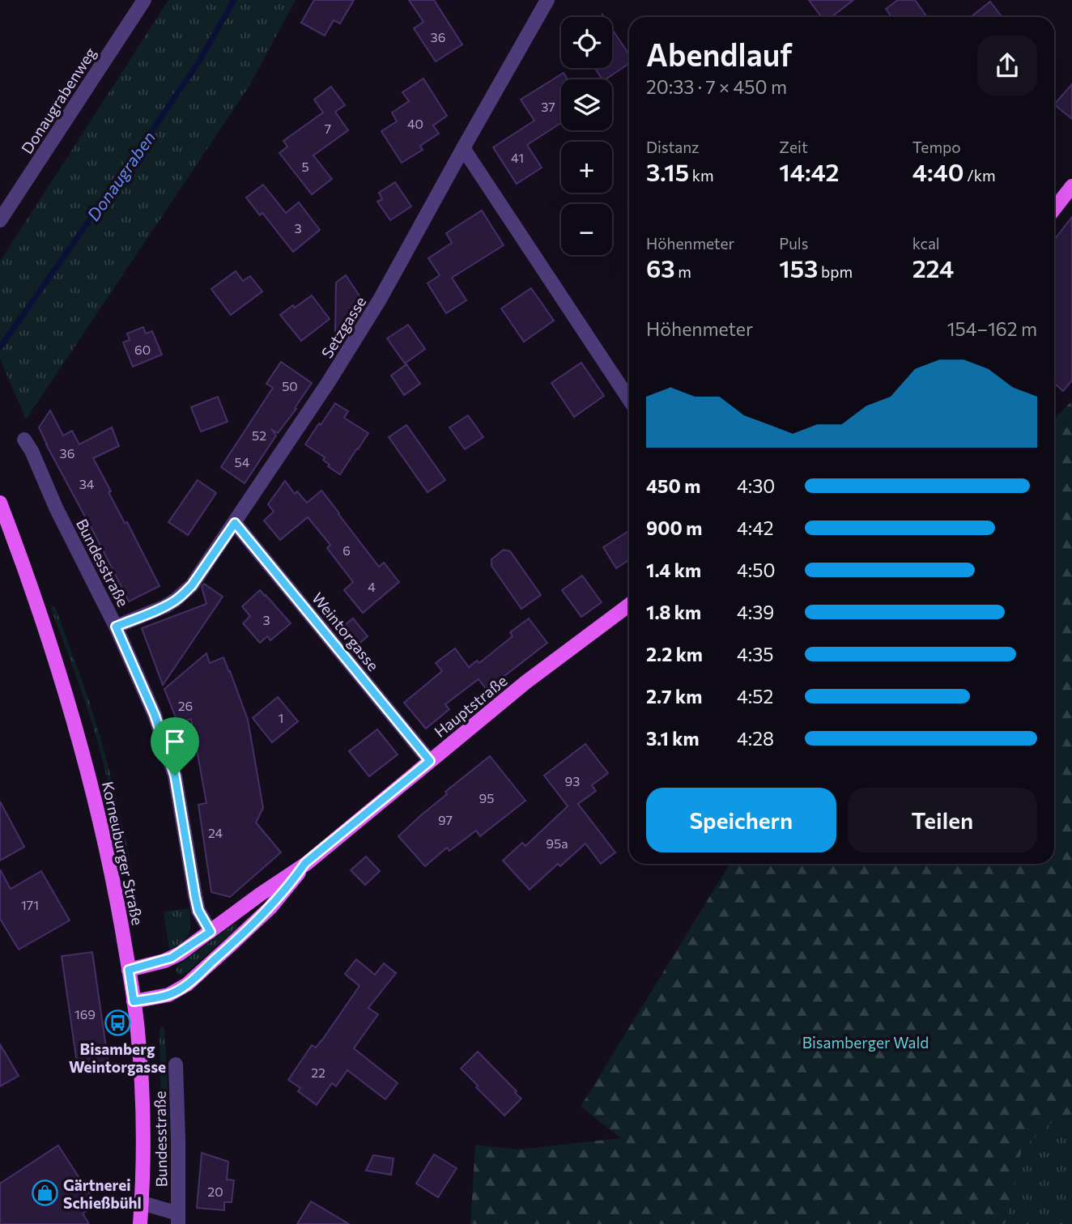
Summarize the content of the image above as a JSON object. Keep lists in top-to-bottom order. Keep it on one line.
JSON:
{"streets":{"main road":["Hauptstraße","Korneuburger Straße"],"street":["Donaugrabenweg","Setzgasse","Bundesstraße","Weintorgasse"]},"crossings":[["Setzgasse","Bundesstraße"],["Setzgasse","Weintorgasse"],["Bundesstraße","Hauptstraße"],["Bundesstraße","Korneuburger Straße"],["Weintorgasse","Hauptstraße"],["Hauptstraße","Korneuburger Straße"]],"water":["Donaugraben"],"parks":["Bisamberger Wald"],"places":{"bus stop":["Bisamberg Weintorgasse"],"shop":["Gärtnerei Schießbühl"]},"house_numbers":["36","37","40","7","41","5","3","60","50","52","36","54","34","6","4","3","26","1","93","95","97","24","95a","171","169","22","20"],"page":{"map_buttons":["+","−"],"heading":["Abendlauf","20:33 · 7 × 450 m"],"stats":[["Distanz","3.15 km"],["Zeit","14:42"],["Tempo","4:40 /km"],["Höhenmeter","63 m"],["Puls","153 bpm"],["kcal","224"]],"chart":["Höhenmeter","154–162 m"],"list":[{"name":"450 m","note":"4:30"},{"name":"900 m","note":"4:42"},{"name":"1.4 km","note":"4:50"},{"name":"1.8 km","note":"4:39"},{"name":"2.2 km","note":"4:35"},{"name":"2.7 km","note":"4:52"},{"name":"3.1 km","note":"4:28"}],"buttons":["Speichern","Teilen"]}}
